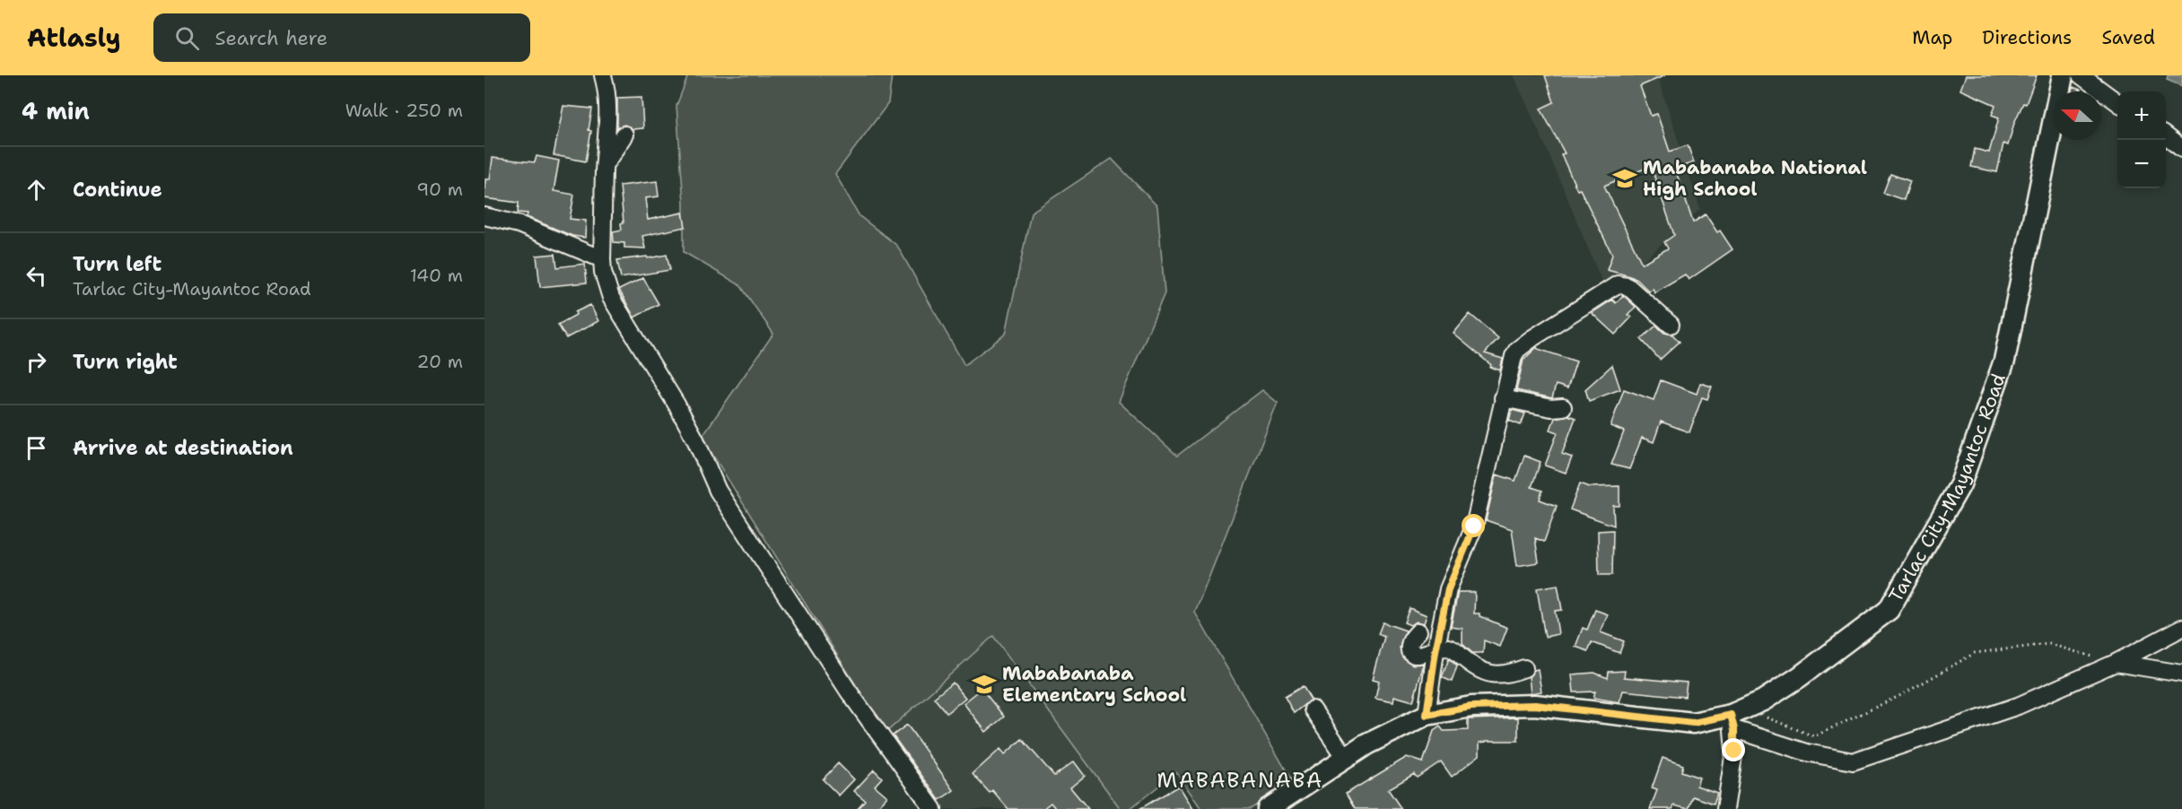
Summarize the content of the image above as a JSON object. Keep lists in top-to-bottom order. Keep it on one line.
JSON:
{"streets":{"main road":["Tarlac City-Mayantoc Road"]},"districts":["MABABANABA"],"places":{"school or university":["Mababanaba National High School","Mababanaba Elementary School"]},"north":"left","page":{"header":"Atlasly","search":"Search here","nav":["Map","Directions","Saved"],"heading":["4 min","Walk · 250 m"],"map_buttons":["+","−"],"list":[["Continue","90 m"],["Turn left","Tarlac City-Mayantoc Road","140 m"],["Turn right","20 m"],"Arrive at destination"]}}
